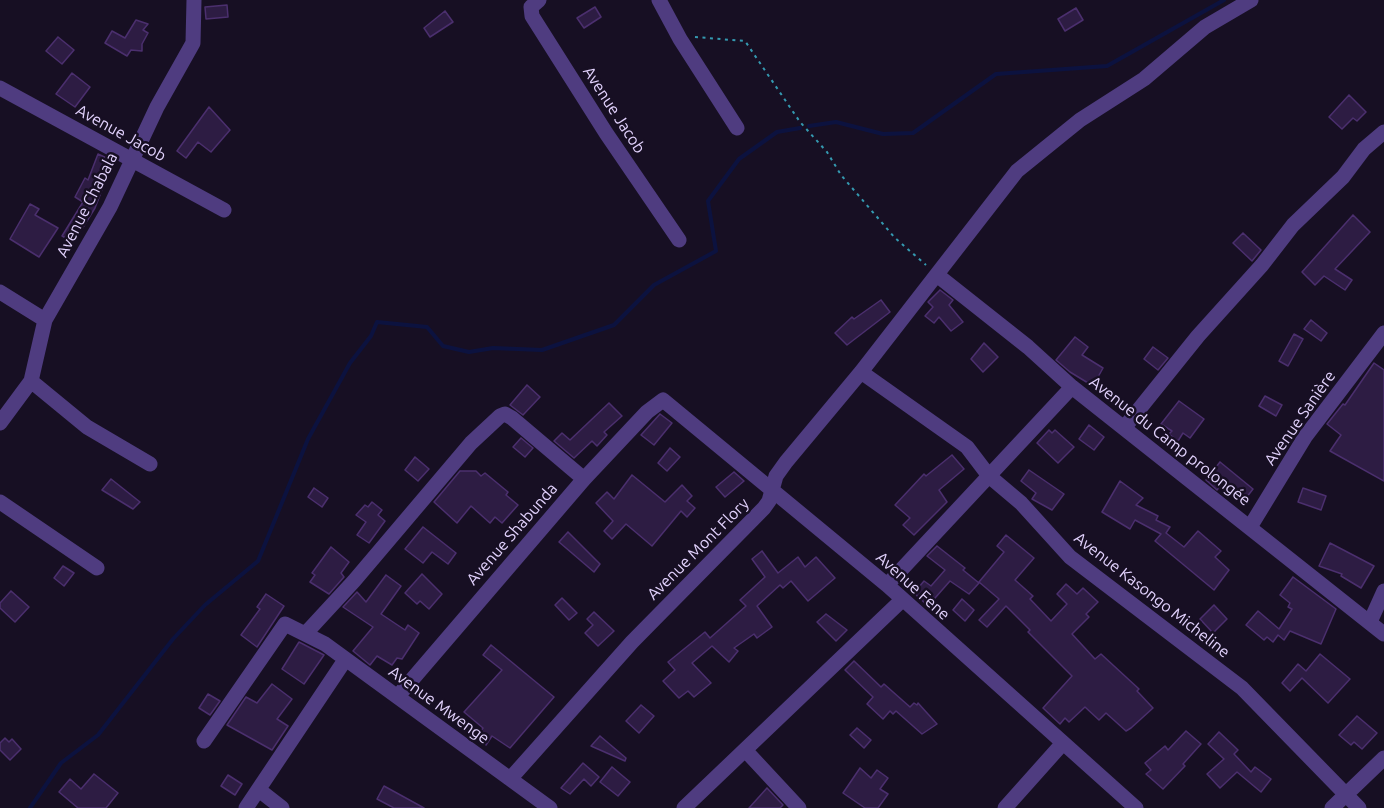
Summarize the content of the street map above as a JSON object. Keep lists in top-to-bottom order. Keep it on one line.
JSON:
{"streets":{"street":["Avenue Jacob","Avenue Chabala","Avenue Sanière","Avenue du Camp prolongée","Avenue Shabunda","Avenue Mont Flory","Avenue Fene","Avenue Kasongo Micheline","Avenue Mwenge"]},"crossings":[["Avenue Jacob","Avenue Chabala"],["Avenue Sanière","Avenue du Camp prolongée"],["Avenue du Camp prolongée","Avenue Mont Flory"],["Avenue Shabunda","Avenue Fene"],["Avenue Shabunda","Avenue Mwenge"],["Avenue Mont Flory","Avenue Fene"],["Avenue Mont Flory","Avenue Kasongo Micheline"],["Avenue Mont Flory","Avenue Mwenge"]]}
